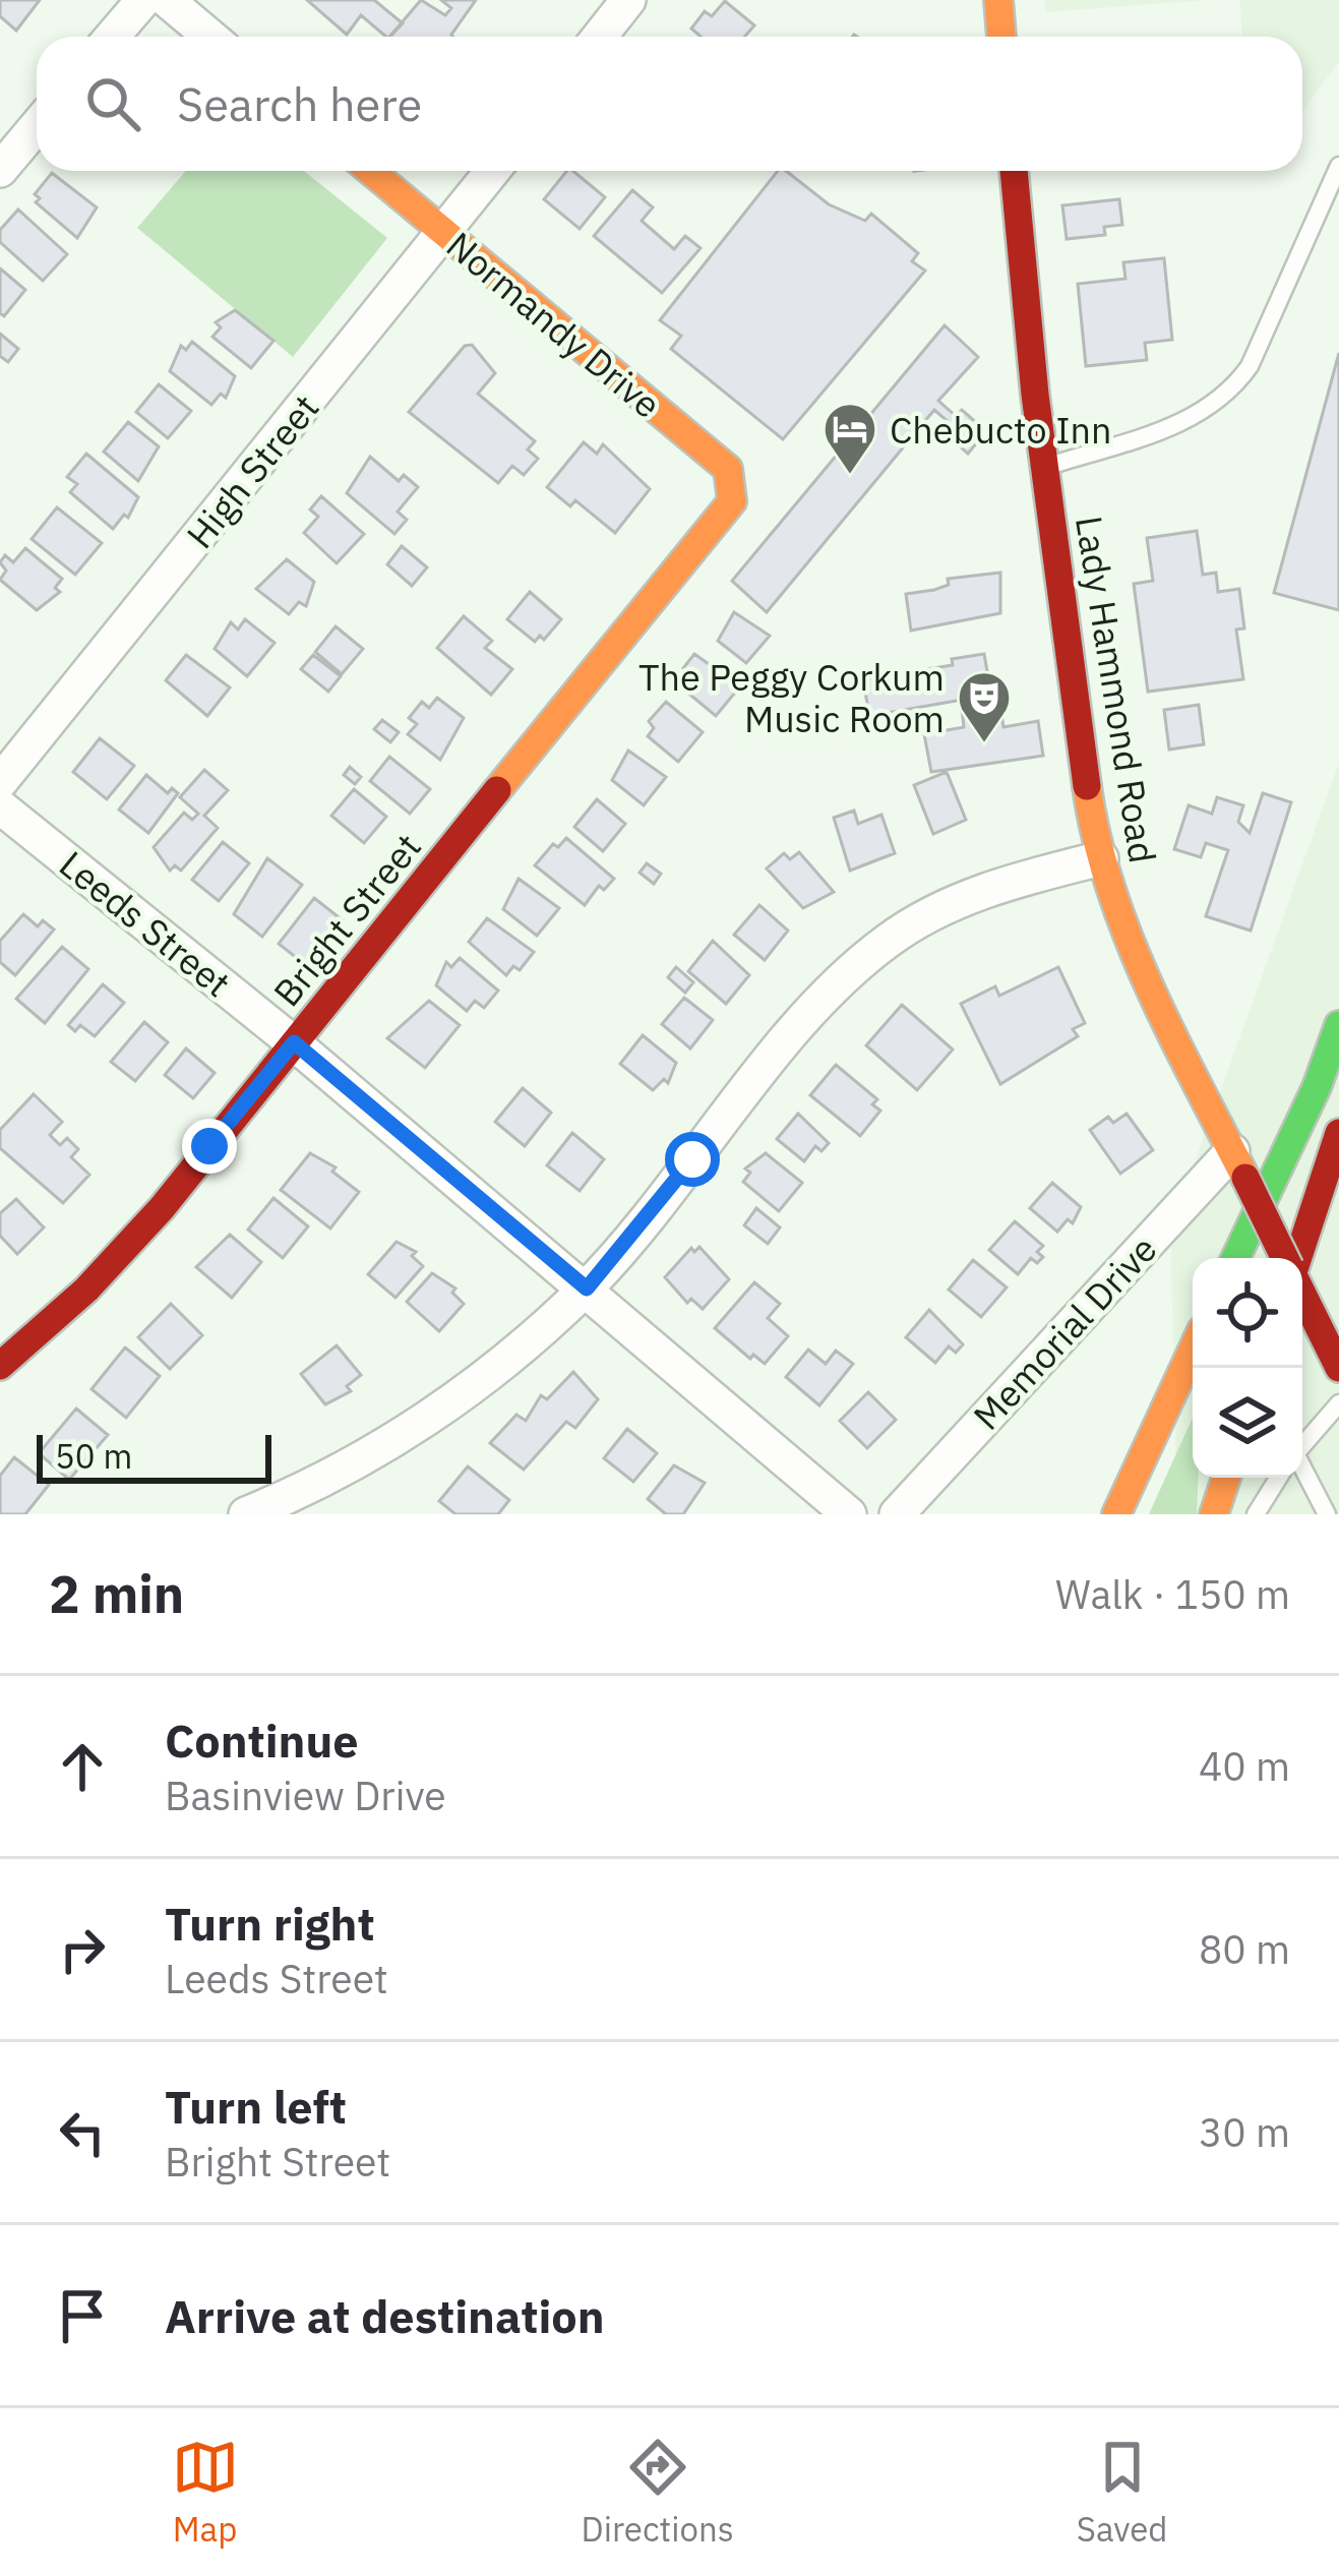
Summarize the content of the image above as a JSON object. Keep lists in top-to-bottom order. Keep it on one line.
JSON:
{"streets":{"main road":["Normandy Drive","Lady Hammond Road","Bright Street"],"street":["High Street","Leeds Street","Memorial Drive"]},"crossings":[["Normandy Drive","High Street"],["Normandy Drive","Bright Street"],["Lady Hammond Road","Memorial Drive"],["Bright Street","Leeds Street"]],"places":{"hotel":["Chebucto Inn"],"theatre":["The Peggy Corkum Music Room"]},"scale_bar":"50 m","page":{"search":"Search here","scale":"50 m","heading":["2 min","Walk · 150 m"],"list":[["Continue","Basinview Drive","40 m"],["Turn right","Leeds Street","80 m"],["Turn left","Bright Street","30 m"],"Arrive at destination"],"nav":["Map","Directions","Saved"]}}
